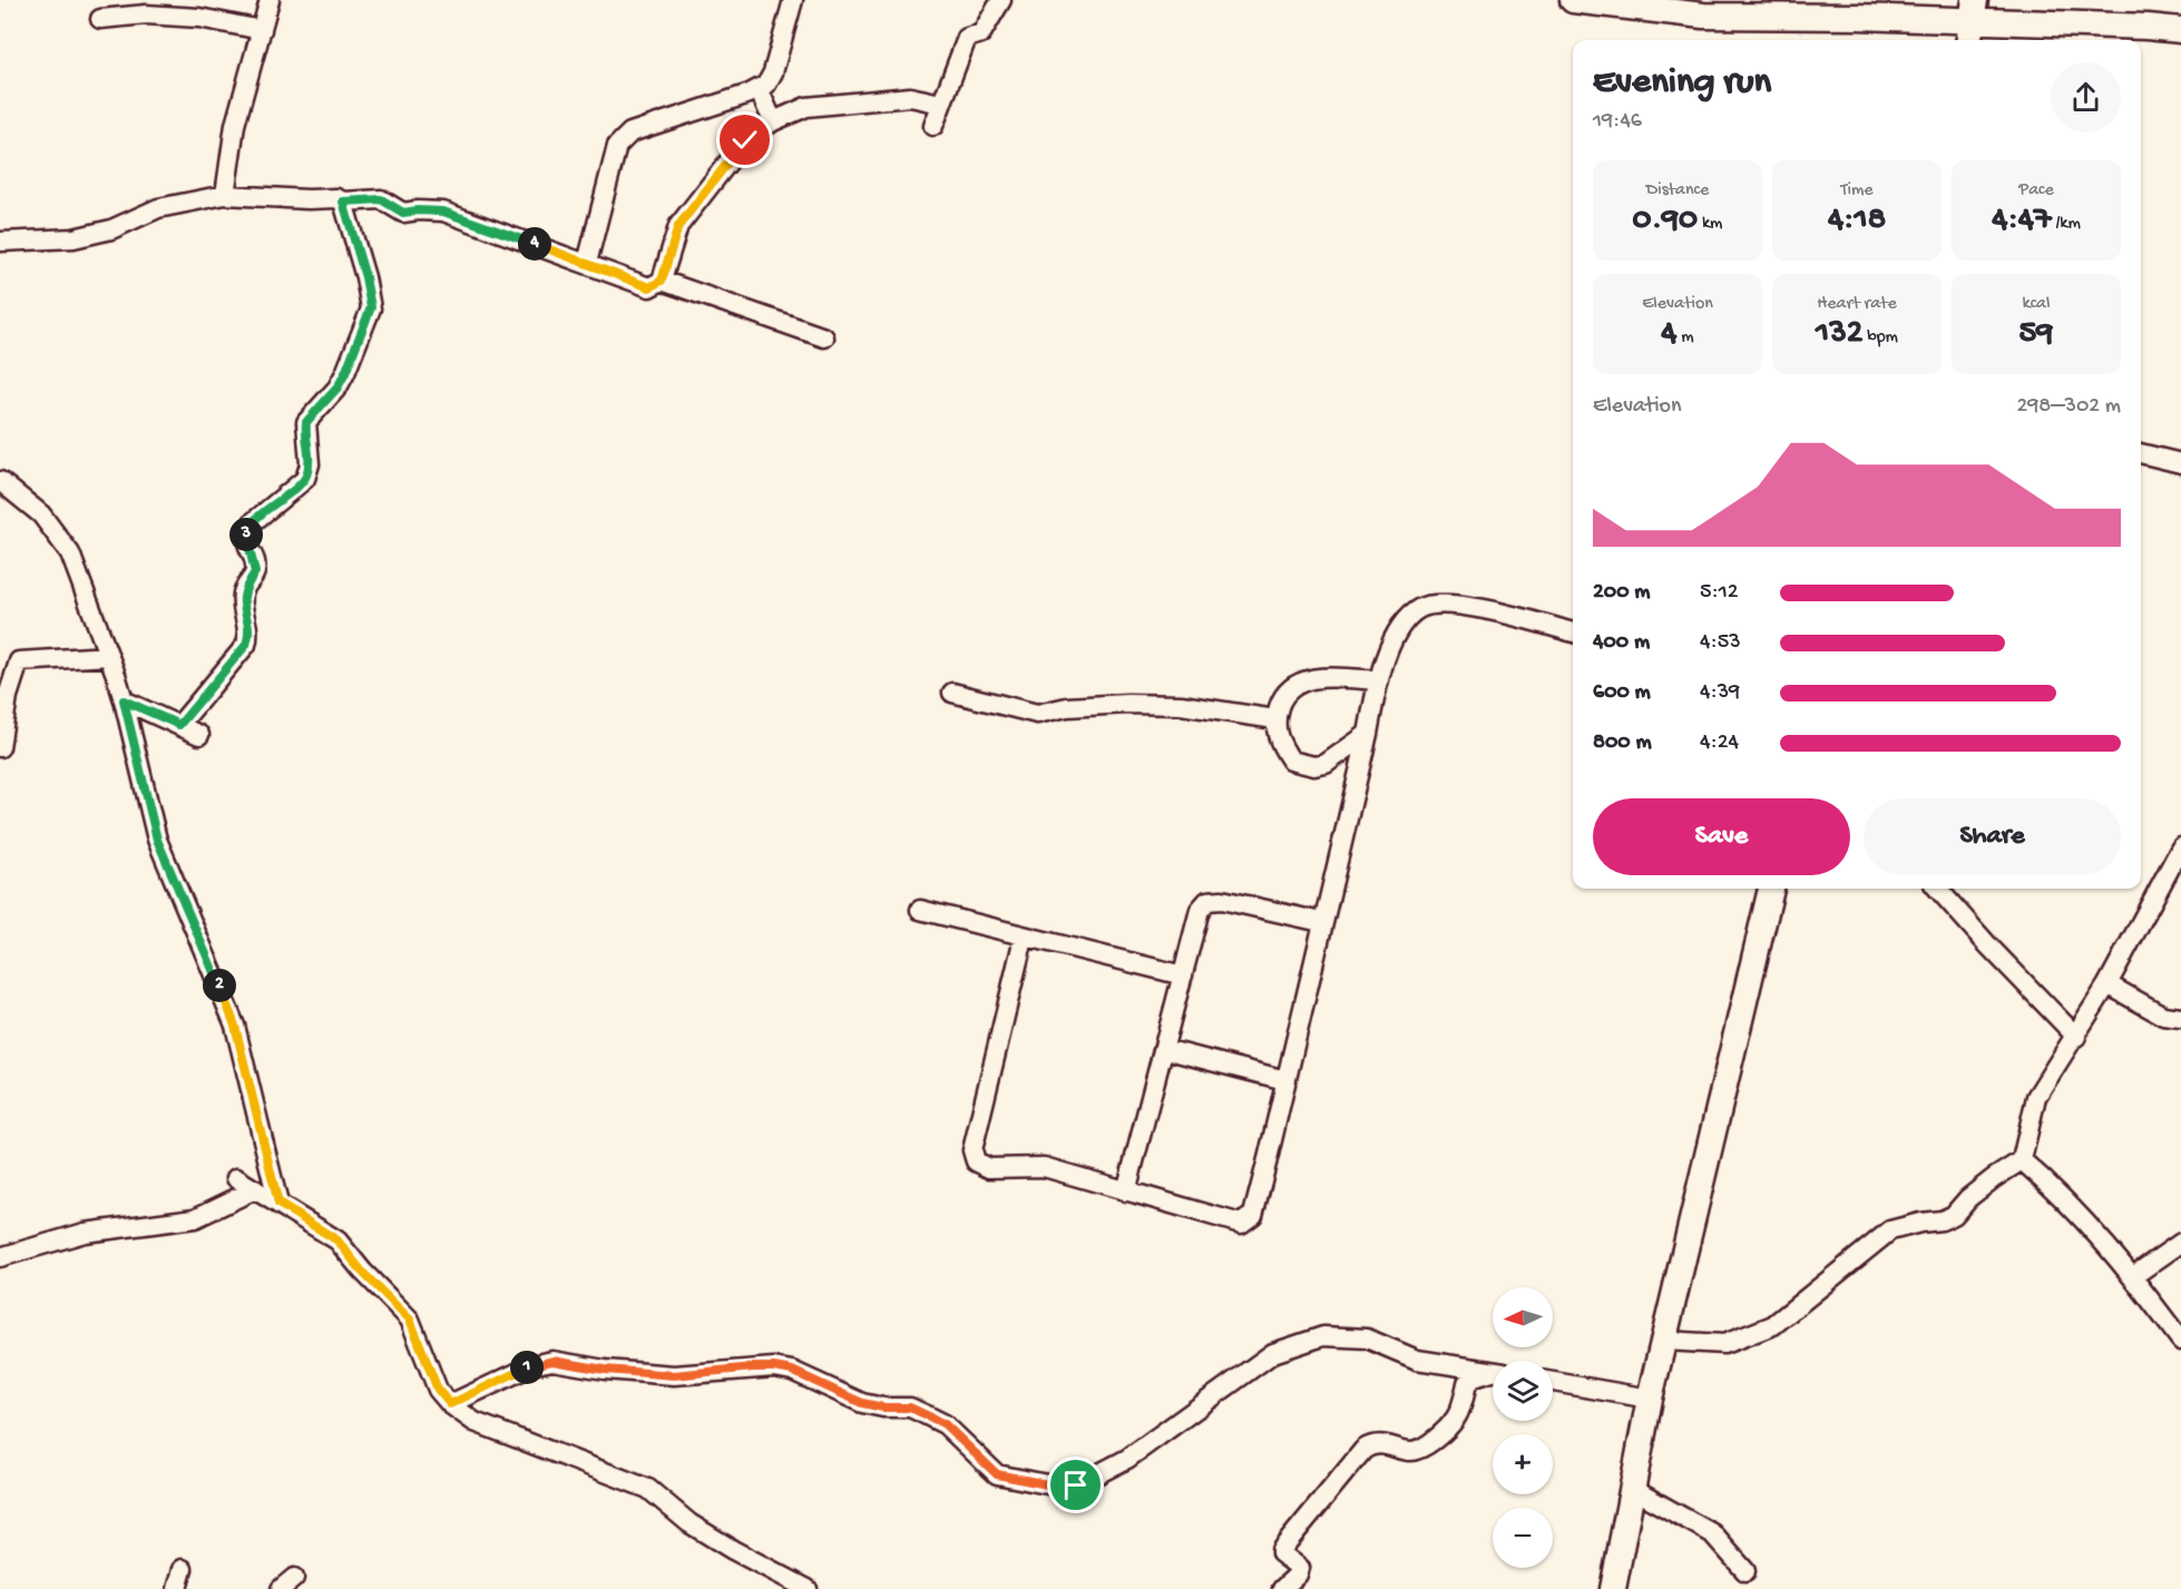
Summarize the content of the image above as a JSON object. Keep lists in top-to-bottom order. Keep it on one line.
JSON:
{"north":"left","page":{"heading":["Evening run","19:46"],"stats":[["Distance","0.90 km"],["Time","4:18"],["Pace","4:47 /km"],["Elevation","4 m"],["Heart rate","132 bpm"],["kcal","59"]],"pins":["4","3","2","1"],"chart":["Elevation","298–302 m"],"list":[{"name":"200 m","note":"5:12"},{"name":"400 m","note":"4:53"},{"name":"600 m","note":"4:39"},{"name":"800 m","note":"4:24"}],"buttons":["Save","Share"],"map_buttons":["+","−"]}}
